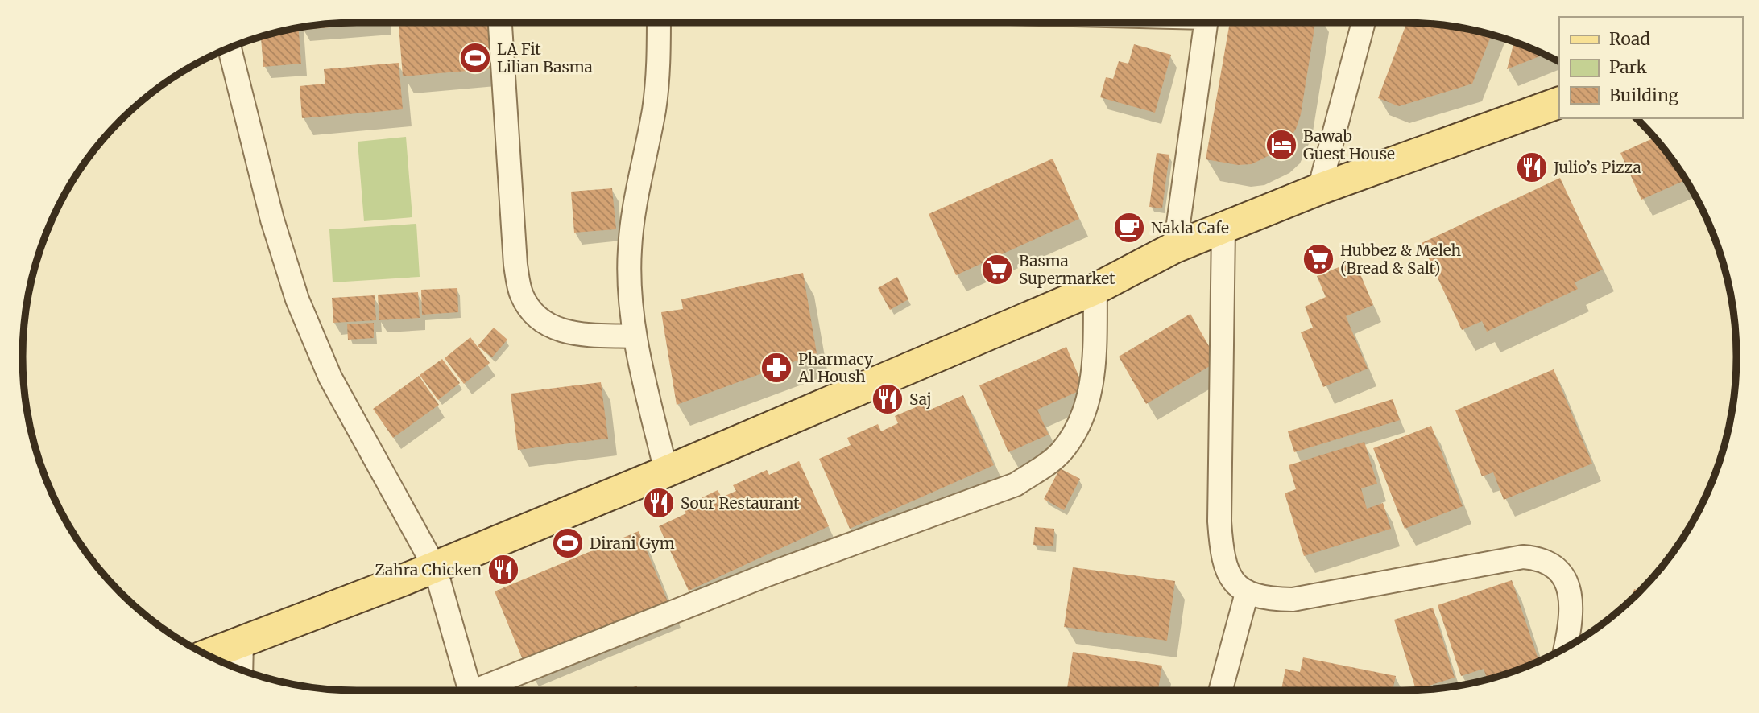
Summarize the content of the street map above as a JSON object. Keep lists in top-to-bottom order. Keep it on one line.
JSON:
{"places":{"sports":["LA Fit Lilian Basma","Dirani Gym"],"hotel":["Bawab Guest House"],"restaurant":["Julio’s Pizza","Saj","Sour Restaurant","Zahra Chicken"],"cafe":["Nakla Cafe"],"supermarket":["Hubbez & Meleh (Bread & Salt)","Basma Supermarket"],"pharmacy":["Pharmacy Al Housh"]},"legend":["Road","Park","Building"]}
